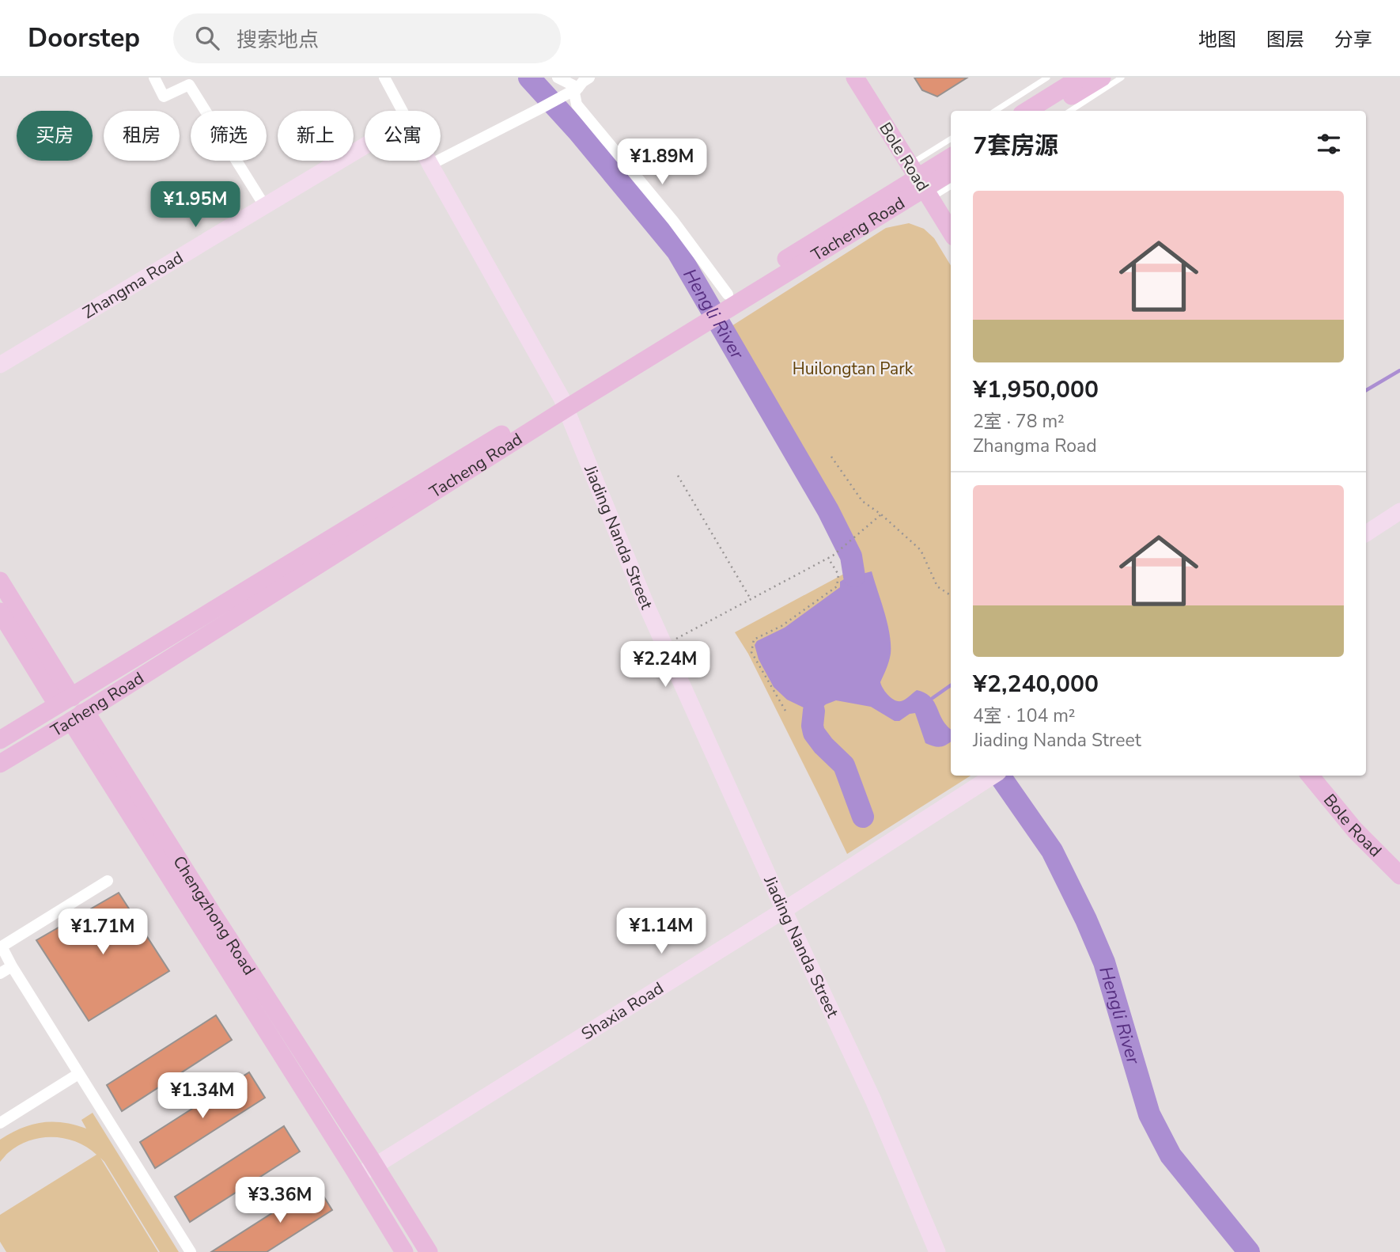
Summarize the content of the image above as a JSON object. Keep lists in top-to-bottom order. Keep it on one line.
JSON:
{"streets":{"main road":["Bole Road","Tacheng Road","Chengzhong Road"],"street":["Zhangma Road","Jiading Nanda Street","Shaxia Road"]},"crossings":[["Bole Road","Tacheng Road"],["Tacheng Road","Jiading Nanda Street"],["Tacheng Road","Chengzhong Road"],["Jiading Nanda Street","Shaxia Road"],["Chengzhong Road","Shaxia Road"]],"water":["Hengli River"],"parks":["Huilongtan Park"],"page":{"header":"Doorstep","search":"搜索地点","nav":["地图","图层","分享"],"chip":["买房","租房","筛选","新上","公寓"],"heading":"7套房源","price":["¥1.89M","¥1.95M","¥2.24M","¥1.14M","¥1.71M","¥1.34M","¥3.36M"],"list":[{"name":"¥1,950,000","note":"2室 · 78 m² · Zhangma Road"},{"name":"¥2,240,000","note":"4室 · 104 m² · Jiading Nanda Street"}]}}
